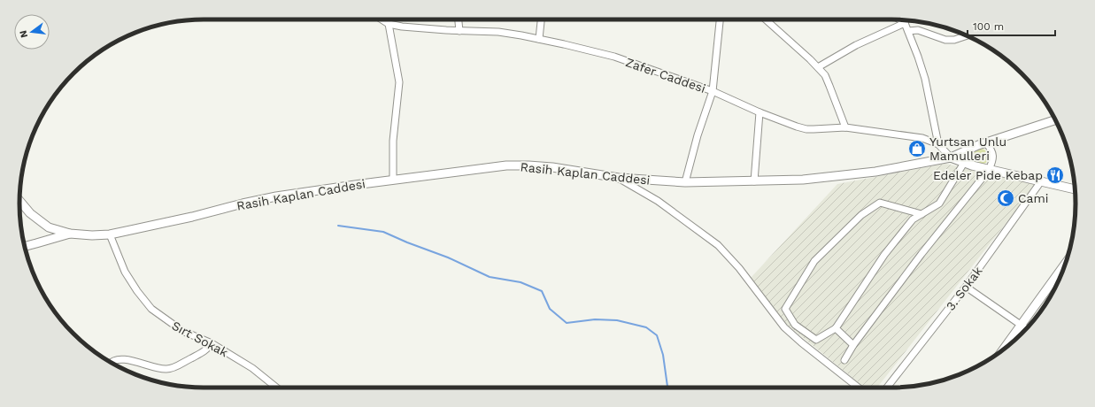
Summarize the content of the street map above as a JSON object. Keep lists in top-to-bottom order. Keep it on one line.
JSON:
{"streets":{"street":["Zafer Caddesi","Rasih Kaplan Caddesi","3. Sokak","Sırt Sokak"]},"crossings":[["Zafer Caddesi","Rasih Kaplan Caddesi"],["Rasih Kaplan Caddesi","Sırt Sokak"]],"places":{"shop":["Yurtsan Unlu Mamulleri"],"restaurant":["Edeler Pide Kebap"],"mosque":["Cami"]},"scale_bar":"100 m","north":"left"}
